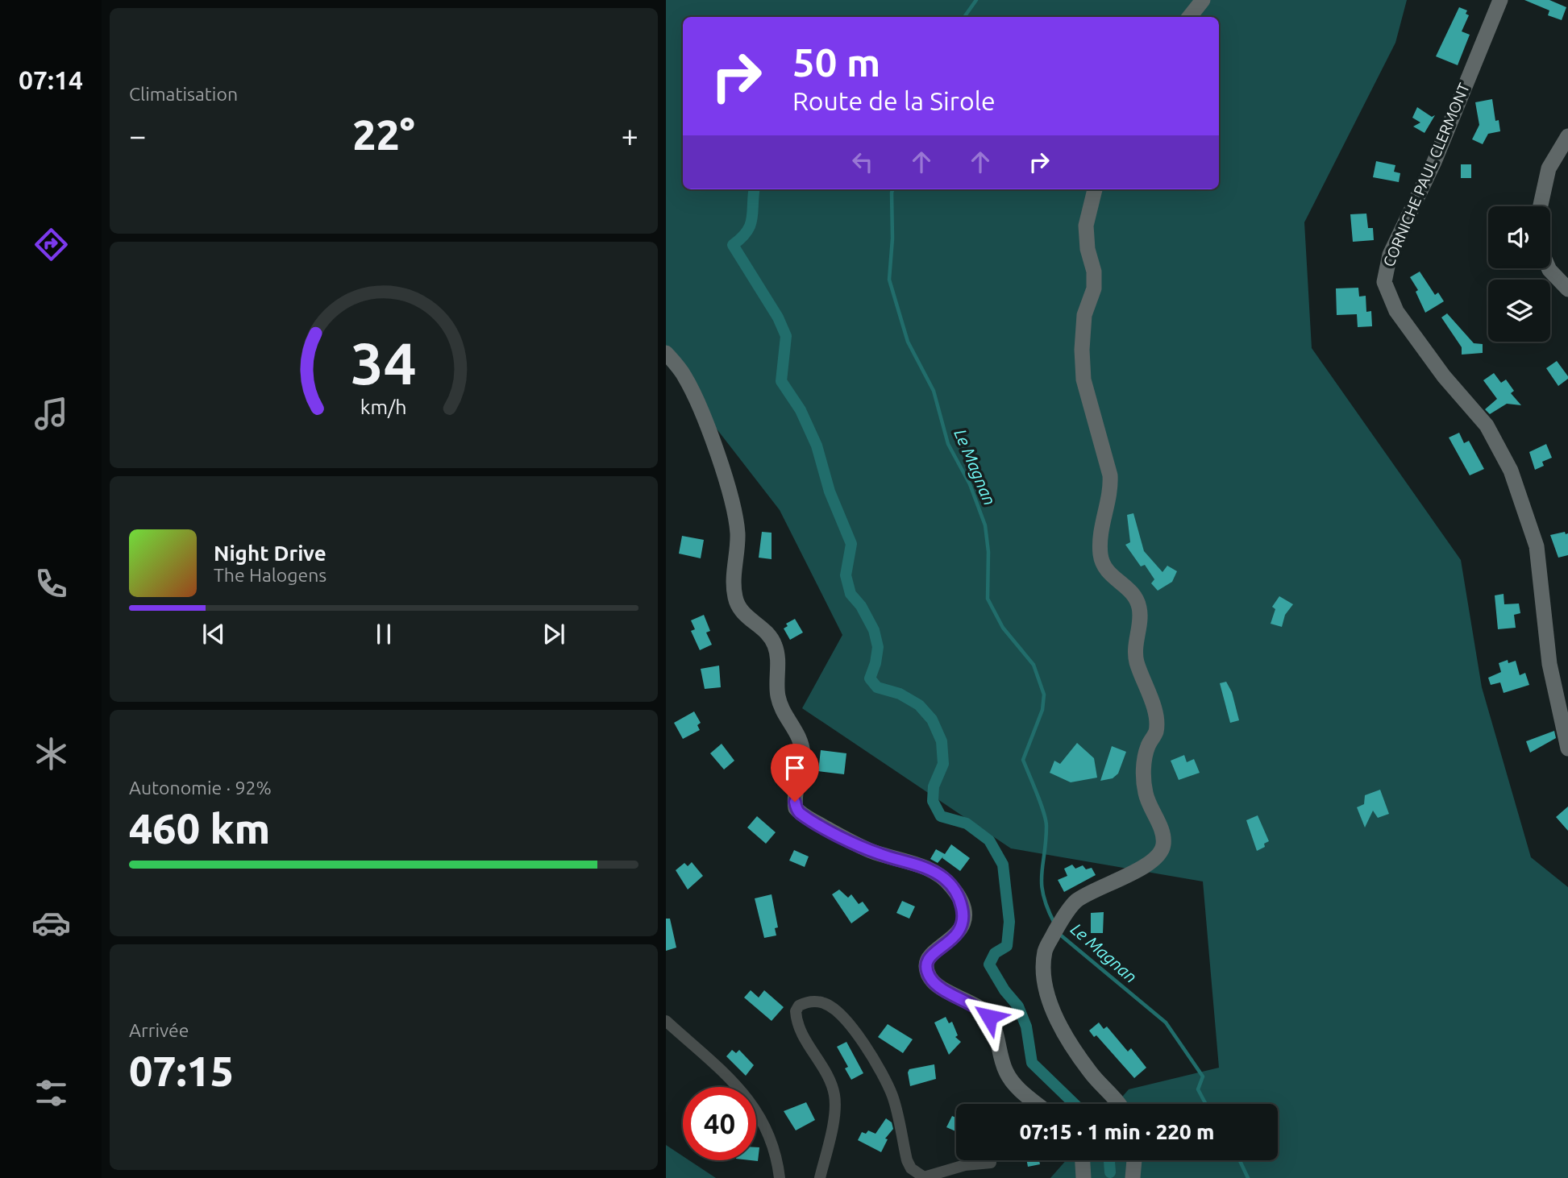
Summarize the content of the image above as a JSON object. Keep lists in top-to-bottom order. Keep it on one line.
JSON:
{"streets":{"street":["CORNICHE PAUL CLERMONT"]},"water":["Le Magnan"],"page":{"tabs":"07:14","tile":["Climatisation",["Autonomie · 92%","460 km"],["Arrivée","07:15"]],"turn":["50 m","Route de la Sirole"],"heat":["−","22°","+"],"song":["Night Drive","The Halogens"],"limit":"40","trip":"07:15 · 1 min · 220 m","gauge":["34","km/h"]}}
